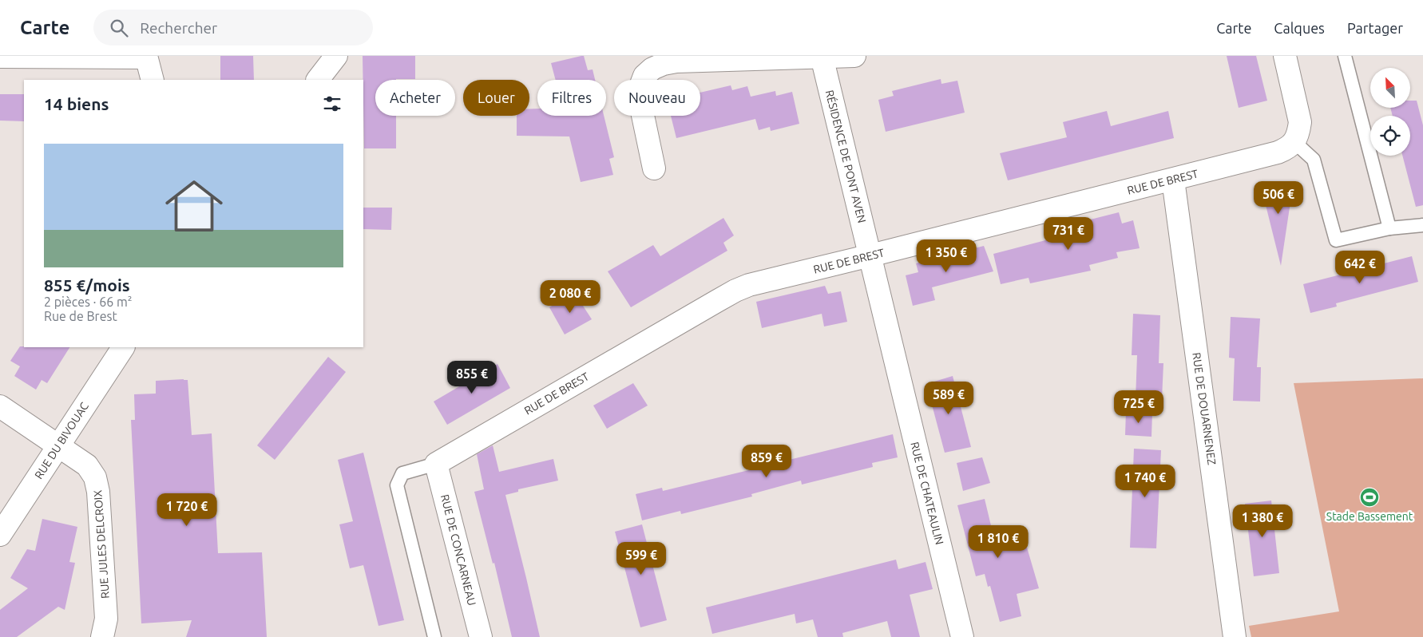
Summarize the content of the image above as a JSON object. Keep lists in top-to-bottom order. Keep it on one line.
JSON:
{"streets":{"street":["RÉSIDENCE DE PONT AVEN","RUE DE BREST","RUE DE DOUARNENEZ","RUE DU BIVOUAC","RUE DE CHATEAULIN","RUE JULES DELCROIX","RUE DE CONCARNEAU"]},"crossings":[["RÉSIDENCE DE PONT AVEN","RUE DE BREST"],["RÉSIDENCE DE PONT AVEN","RUE DE CHATEAULIN"],["RUE DE BREST","RUE DE DOUARNENEZ"],["RUE DE BREST","RUE DE CHATEAULIN"],["RUE DE BREST","RUE DE CONCARNEAU"],["RUE DU BIVOUAC","RUE JULES DELCROIX"]],"places":{"sports":["Stade Bassement"]},"north":"top left","page":{"header":"Carte","search":"Rechercher","nav":["Carte","Calques","Partager"],"chip":["Acheter","Louer","Filtres","Nouveau"],"heading":"14 biens","list":[{"name":"855 €/mois","note":"2 pièces · 66 m² · Rue de Brest"}],"price":["506 €","731 €","1 350 €","642 €","2 080 €","855 €","589 €","725 €","859 €","1 740 €","1 720 €","1 380 €","1 810 €","599 €"]}}
